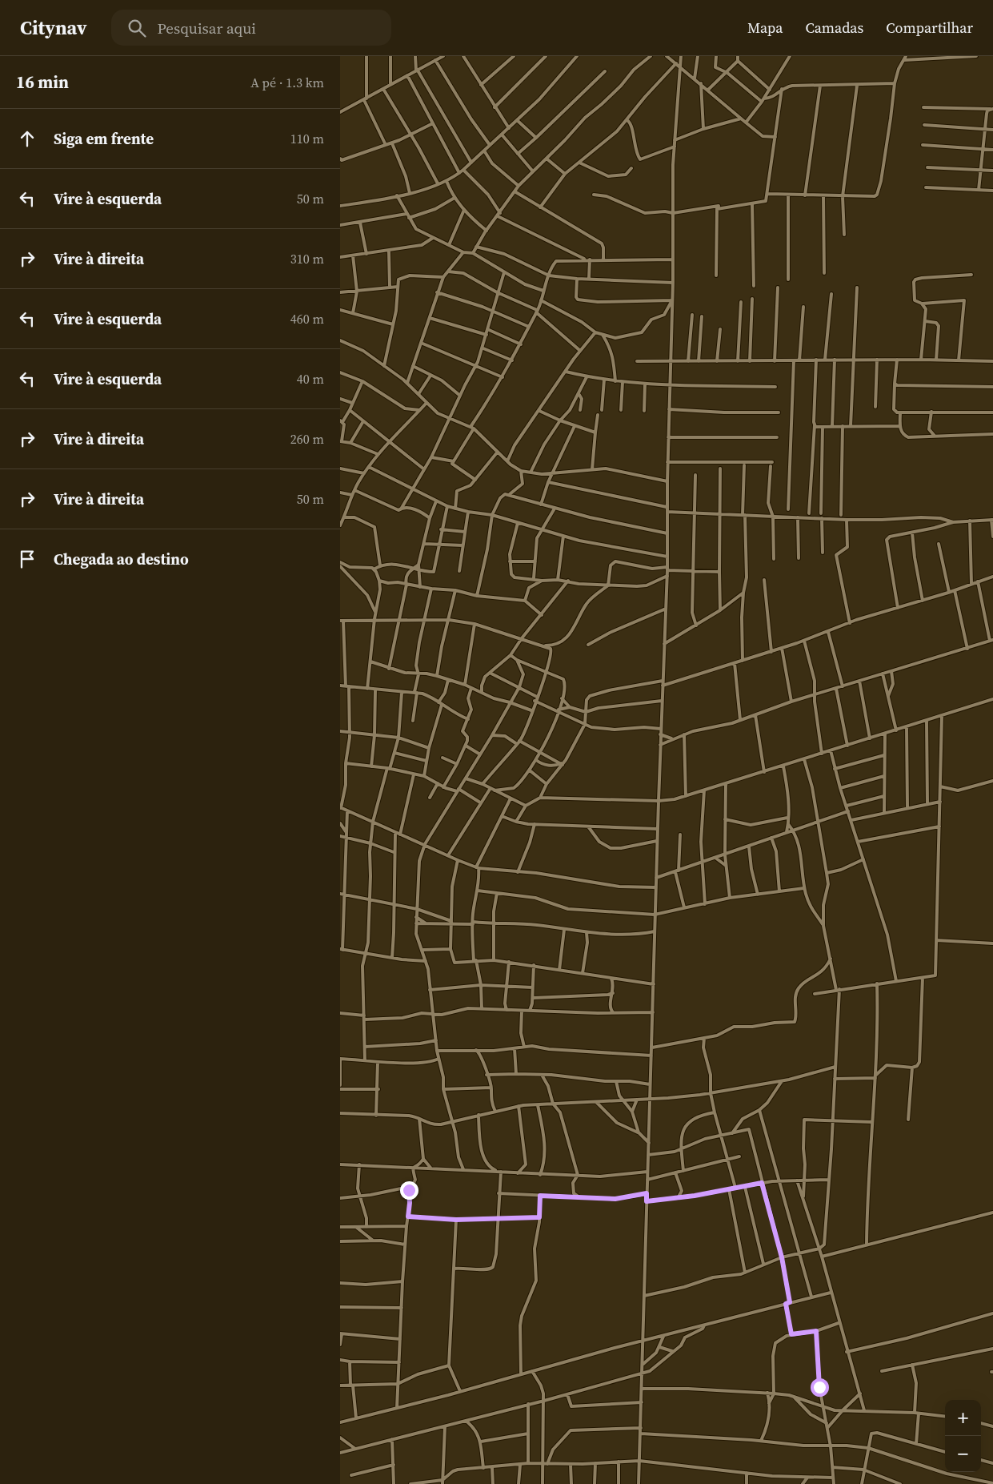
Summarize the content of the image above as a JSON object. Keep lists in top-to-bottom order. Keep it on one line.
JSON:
{"page":{"header":"Citynav","search":"Pesquisar aqui","nav":["Mapa","Camadas","Compartilhar"],"heading":["16 min","A pé · 1.3 km"],"list":[["Siga em frente","110 m"],["Vire à esquerda","50 m"],["Vire à direita","310 m"],["Vire à esquerda","460 m"],["Vire à esquerda","40 m"],["Vire à direita","260 m"],["Vire à direita","50 m"],"Chegada ao destino"],"map_buttons":["+","−"]}}
